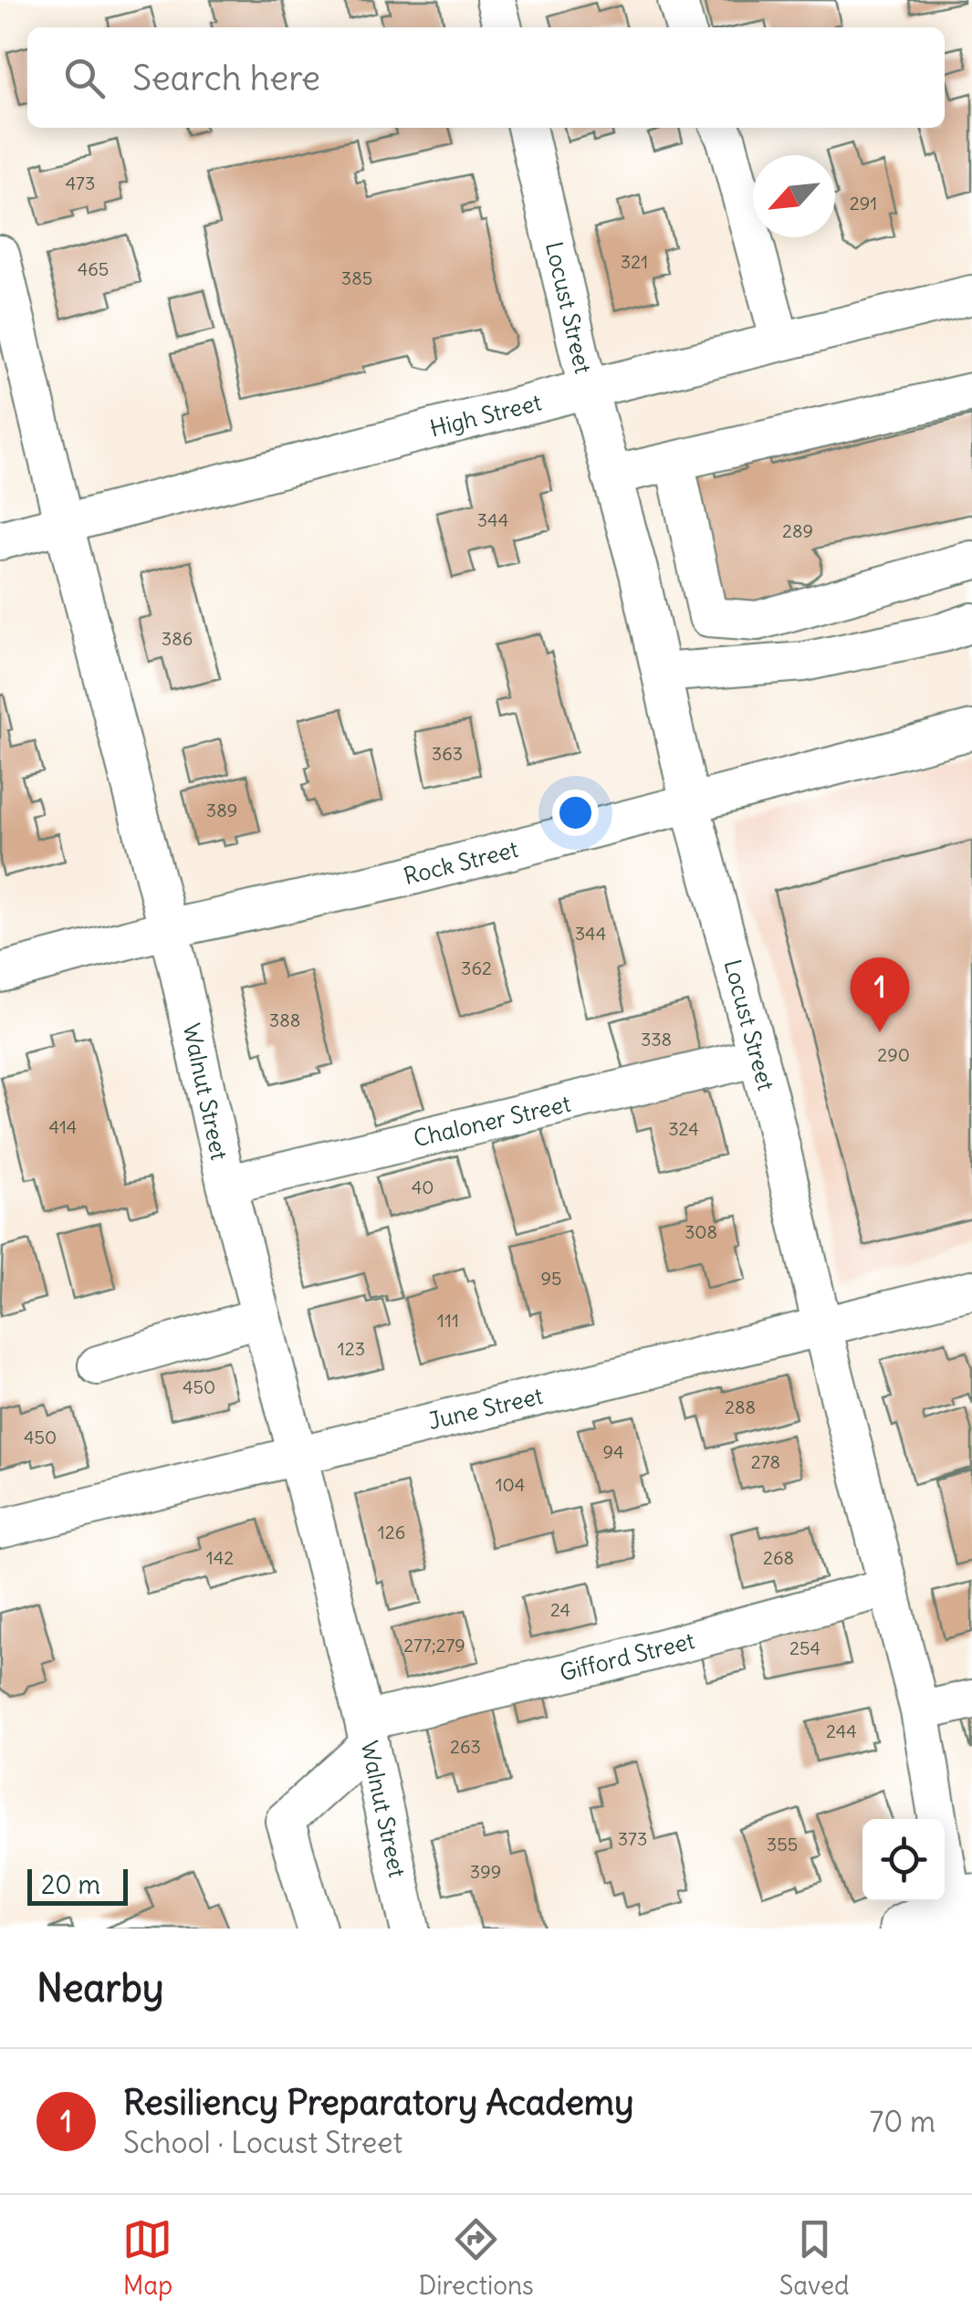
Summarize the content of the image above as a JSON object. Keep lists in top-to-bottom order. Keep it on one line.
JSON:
{"streets":{"street":["Locust Street","High Street","Rock Street","Walnut Street","Chaloner Street","June Street","Gifford Street"]},"crossings":[["Locust Street","High Street"],["Locust Street","Rock Street"],["Locust Street","Chaloner Street"],["Locust Street","June Street"],["Locust Street","Gifford Street"],["High Street","Walnut Street"],["Rock Street","Walnut Street"],["Walnut Street","Chaloner Street"],["Walnut Street","June Street"],["Walnut Street","Gifford Street"]],"house_numbers":["473","291","321","465","385","344","289","386","363","389","344","362","388","338","290","414","324","40","308","95","111","123","450","288","450","94","278","104","126","142","268","24","277;279","254","244","263","373","355","399"],"scale_bar":"20 m","north":"bottom left","page":{"search":"Search here","pins":"1","scale":"20 m","heading":"Nearby","list":[{"mark":"1","name":"Resiliency Preparatory Academy","note":"School · Locust Street","value":"70 m"}],"nav":["Map","Directions","Saved"]}}
